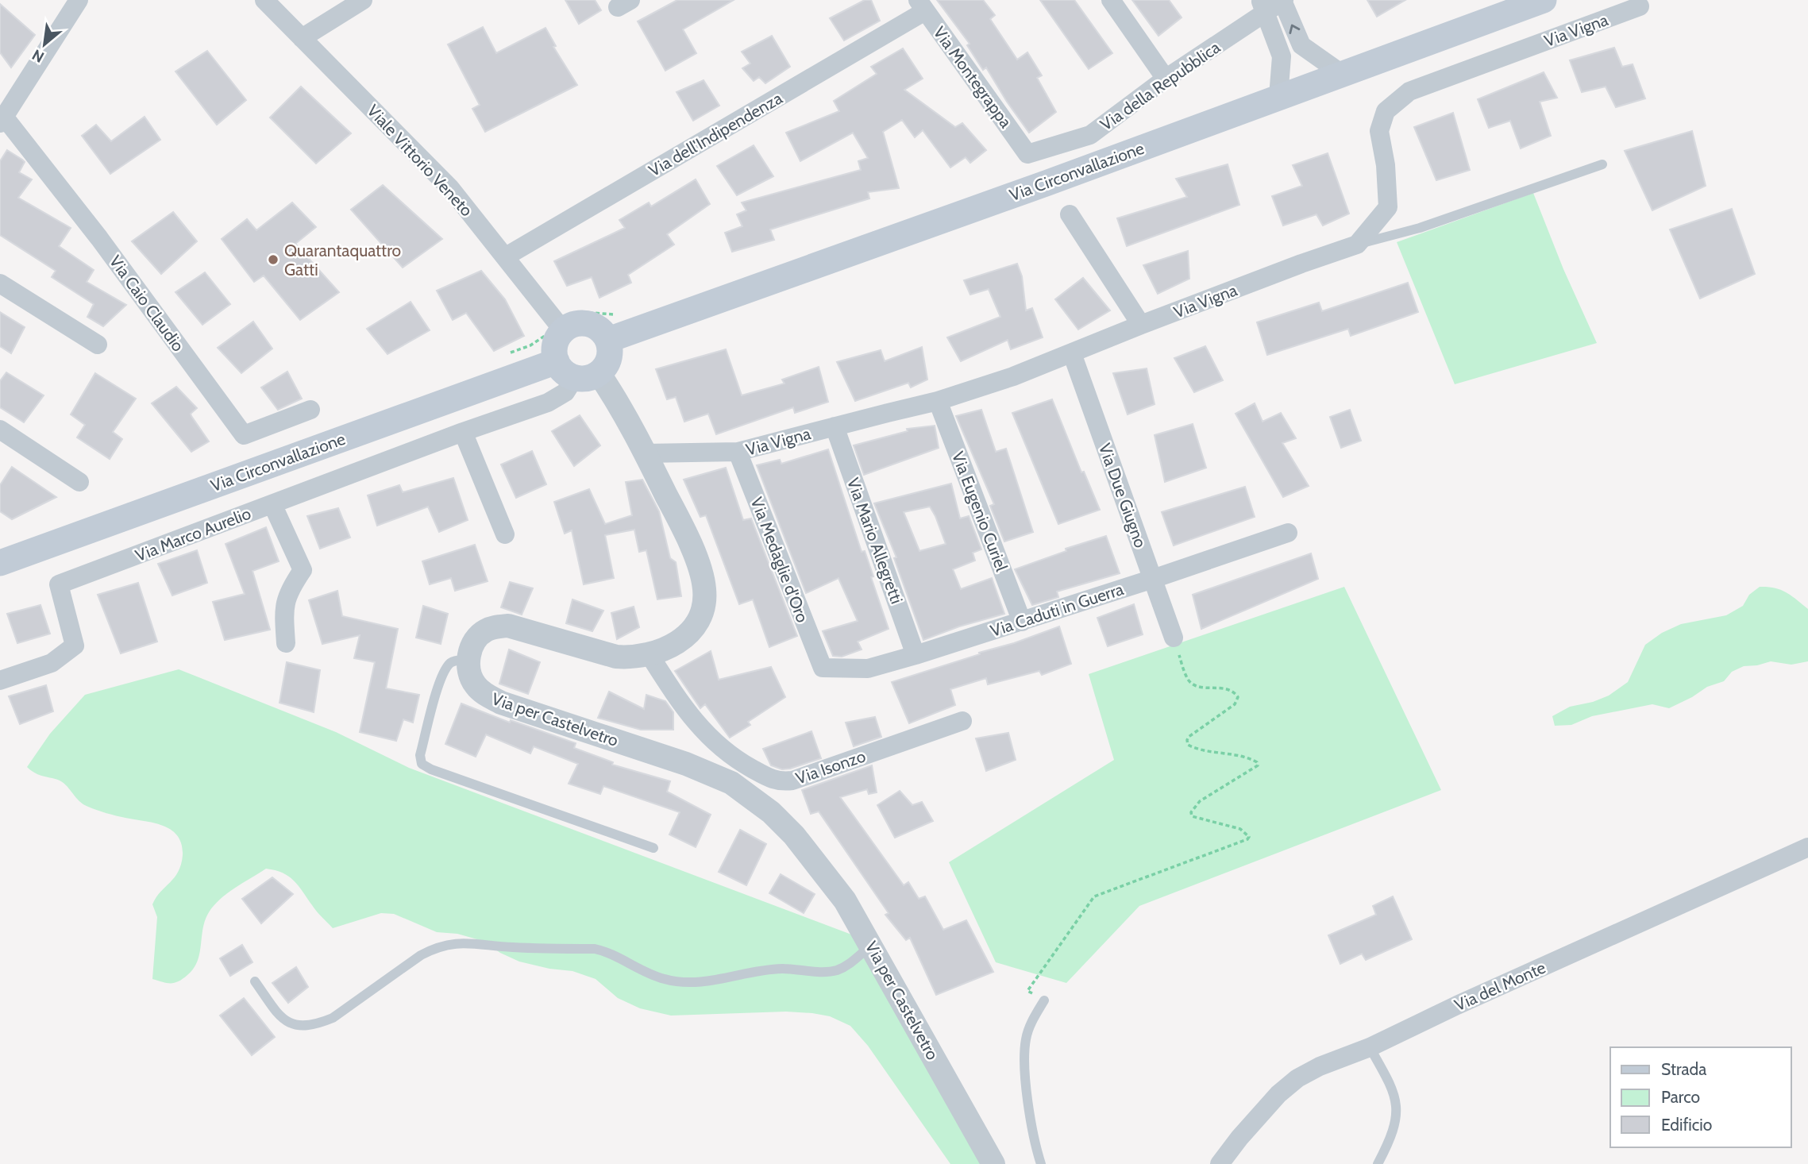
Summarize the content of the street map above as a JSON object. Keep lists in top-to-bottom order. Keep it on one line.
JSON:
{"streets":{"main road":["Via Circonvallazione"],"street":["Via Vigna","Via Montegrappa","Via della Repubblica","Via dell'Indipendenza","Viale Vittorio Veneto","Via Caio Claudio","Via Due Giugno","Via Eugenio Curiel","Via Marco Aurelio","Via Mario Allegretti","Via Medaglie d'Oro","Via Caduti in Guerra","Via per Castelvetro","Via Isonzo","Via del Monte"]},"crossings":[["Via Vigna","Via Due Giugno"],["Via Vigna","Via Eugenio Curiel"],["Via Vigna","Via Mario Allegretti"],["Via Vigna","Via Medaglie d'Oro"],["Via Montegrappa","Via della Repubblica"],["Via Montegrappa","Via dell'Indipendenza"],["Via dell'Indipendenza","Viale Vittorio Veneto"],["Viale Vittorio Veneto","Via Circonvallazione"],["Viale Vittorio Veneto","Via Marco Aurelio"],["Via Circonvallazione","Via Marco Aurelio"],["Via Due Giugno","Via Caduti in Guerra"],["Via Eugenio Curiel","Via Caduti in Guerra"],["Via Mario Allegretti","Via Caduti in Guerra"],["Via Medaglie d'Oro","Via Caduti in Guerra"]],"places":["Quarantaquattro Gatti"],"legend":["Strada","Parco","Edificio"],"north":"bottom left"}
